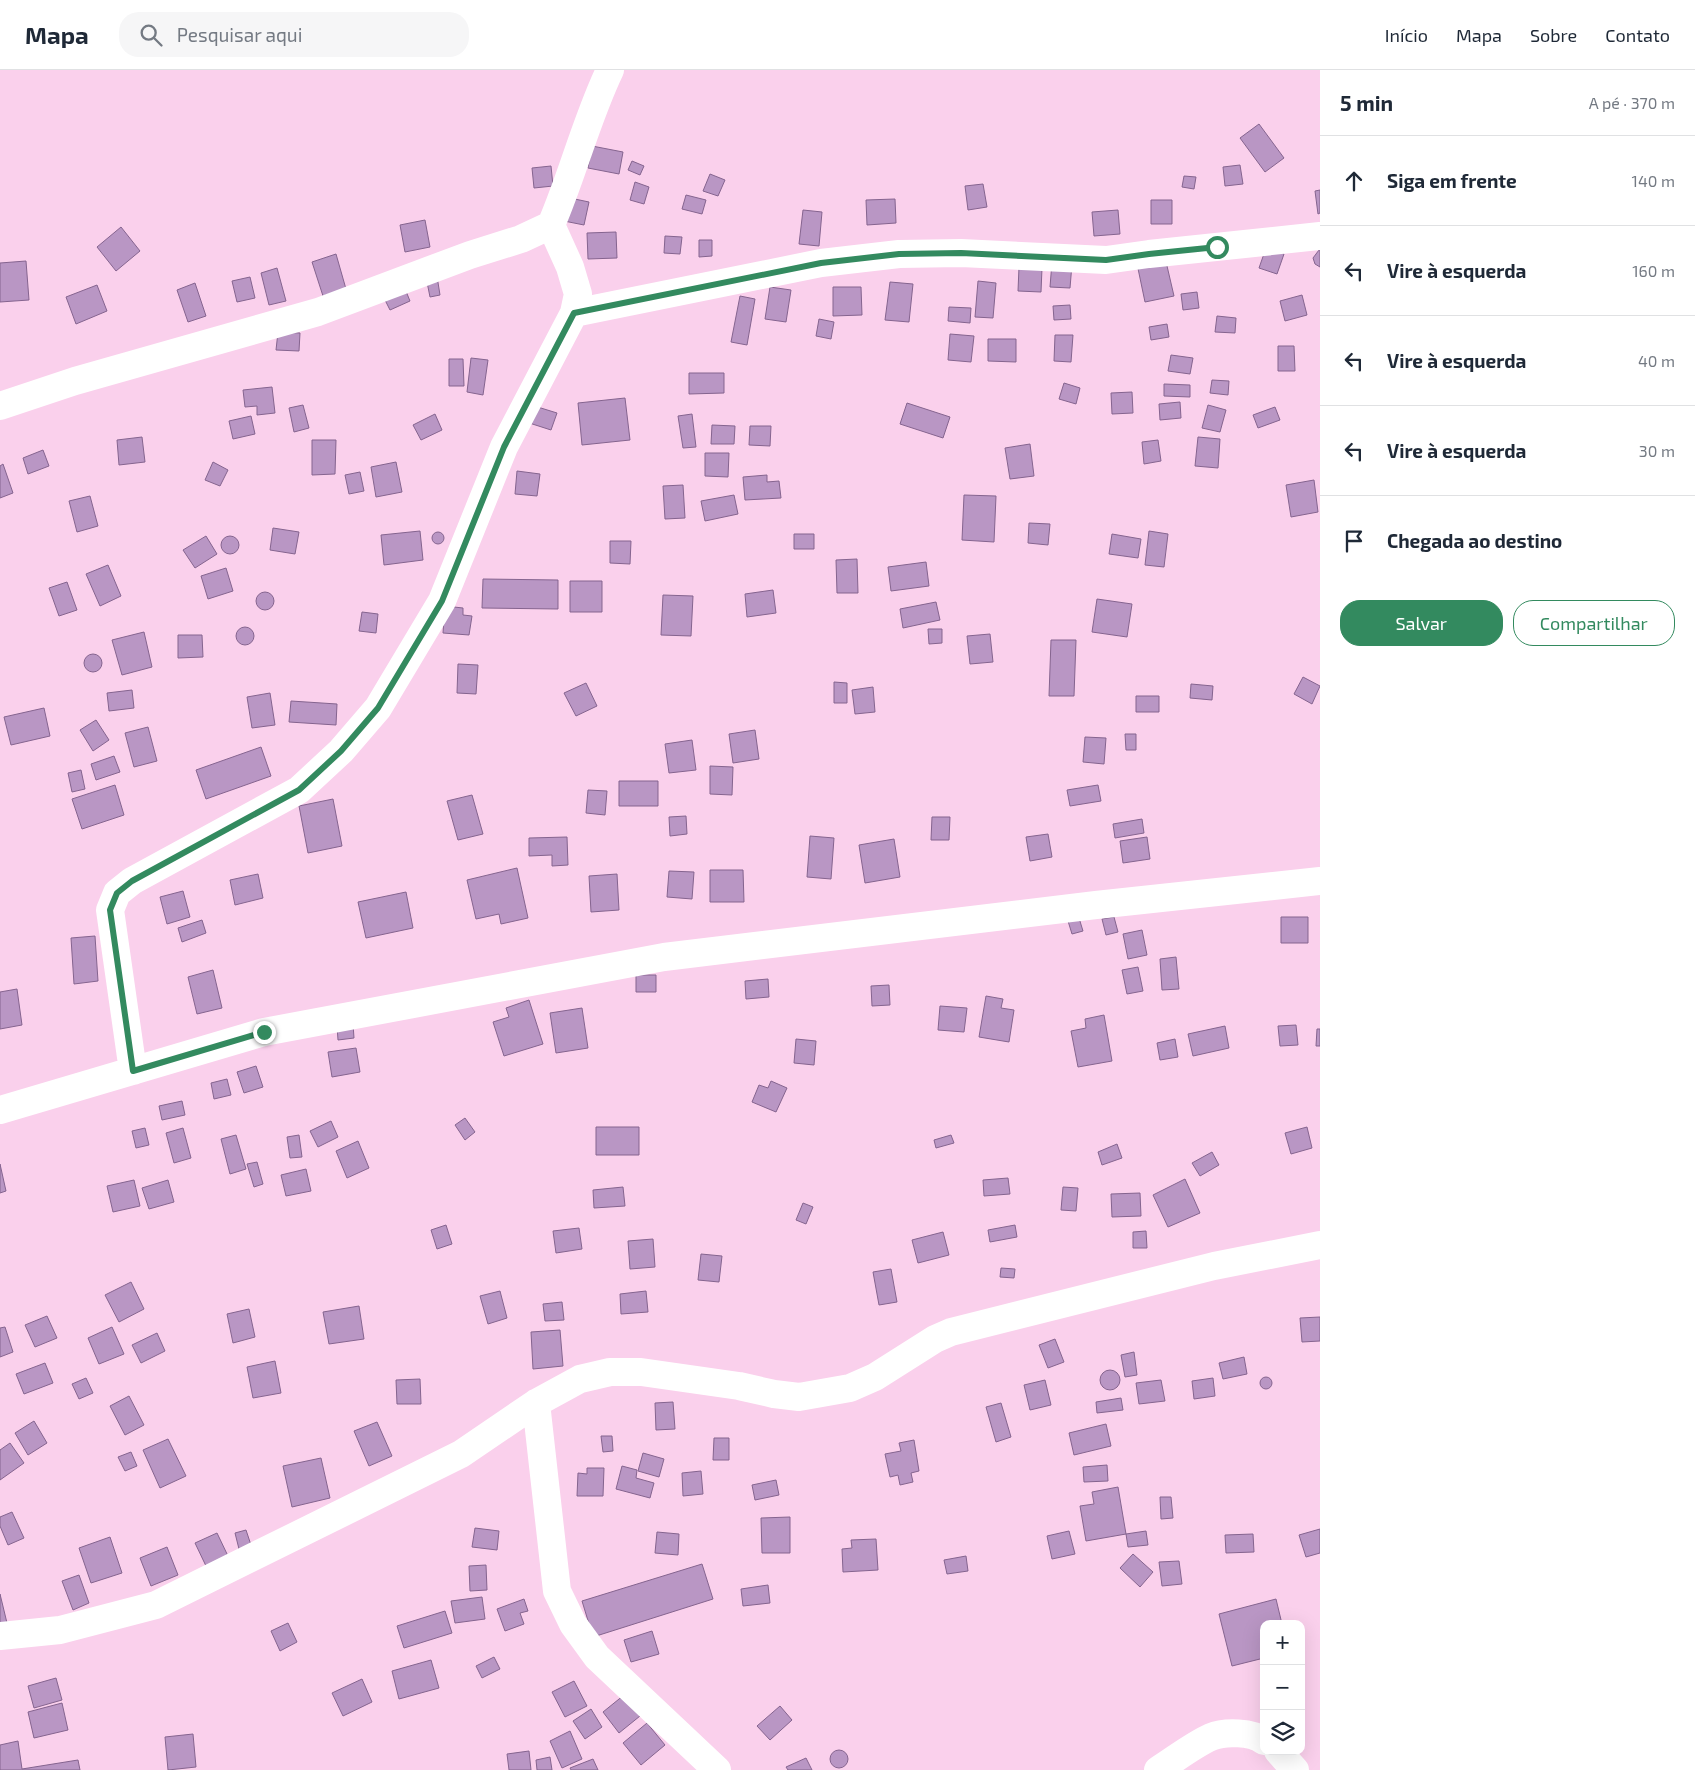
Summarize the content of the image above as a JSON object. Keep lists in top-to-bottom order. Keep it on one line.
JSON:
{"page":{"header":"Mapa","search":"Pesquisar aqui","nav":["Início","Mapa","Sobre","Contato"],"heading":["5 min","A pé · 370 m"],"list":[["Siga em frente","140 m"],["Vire à esquerda","160 m"],["Vire à esquerda","40 m"],["Vire à esquerda","30 m"],"Chegada ao destino"],"buttons":["Salvar","Compartilhar"],"map_buttons":["+","−"]}}
